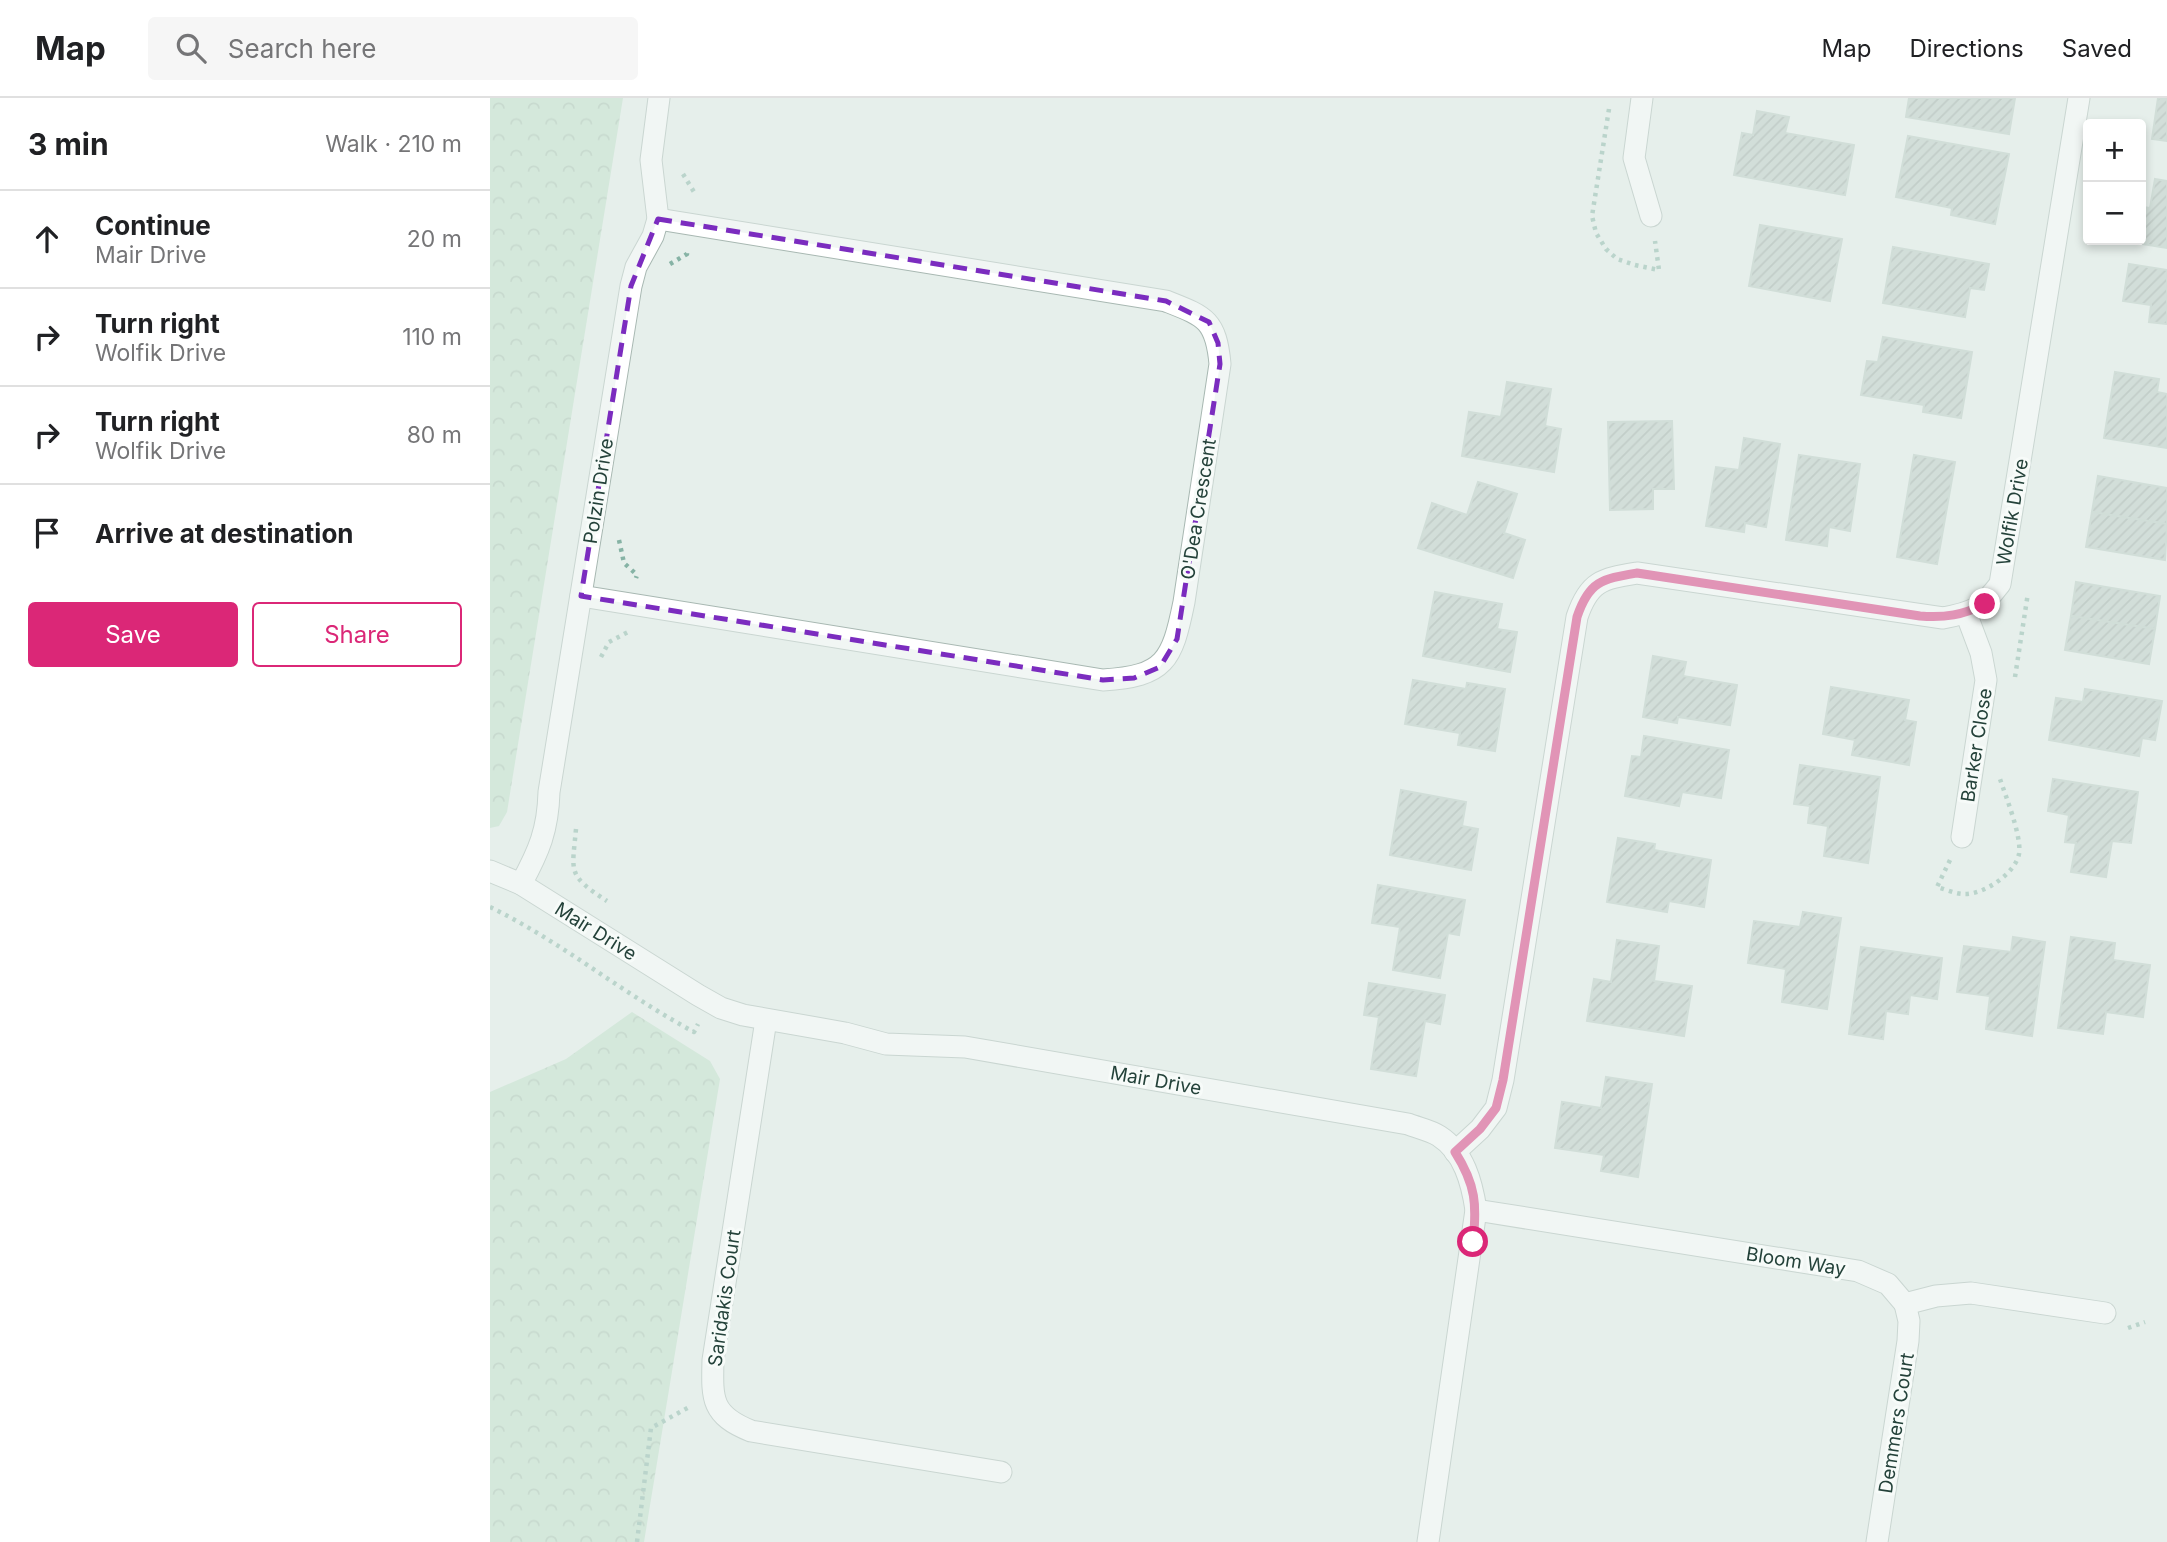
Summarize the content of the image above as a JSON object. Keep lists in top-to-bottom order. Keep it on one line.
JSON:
{"streets":{"street":["Polzin Drive","O'Dea Crescent","Wolfik Drive","Barker Close","Mair Drive","Bloom Way","Saridakis Court","Demmers Court"]},"crossings":[["Polzin Drive","O'Dea Crescent"],["Polzin Drive","Mair Drive"],["Wolfik Drive","Barker Close"],["Wolfik Drive","Mair Drive"],["Mair Drive","Bloom Way"],["Mair Drive","Saridakis Court"],["Bloom Way","Demmers Court"]],"page":{"header":"Map","search":"Search here","nav":["Map","Directions","Saved"],"heading":["3 min","Walk · 210 m"],"map_buttons":["+","−"],"list":[["Continue","Mair Drive","20 m"],["Turn right","Wolfik Drive","110 m"],["Turn right","Wolfik Drive","80 m"],"Arrive at destination"],"buttons":["Save","Share"]}}
